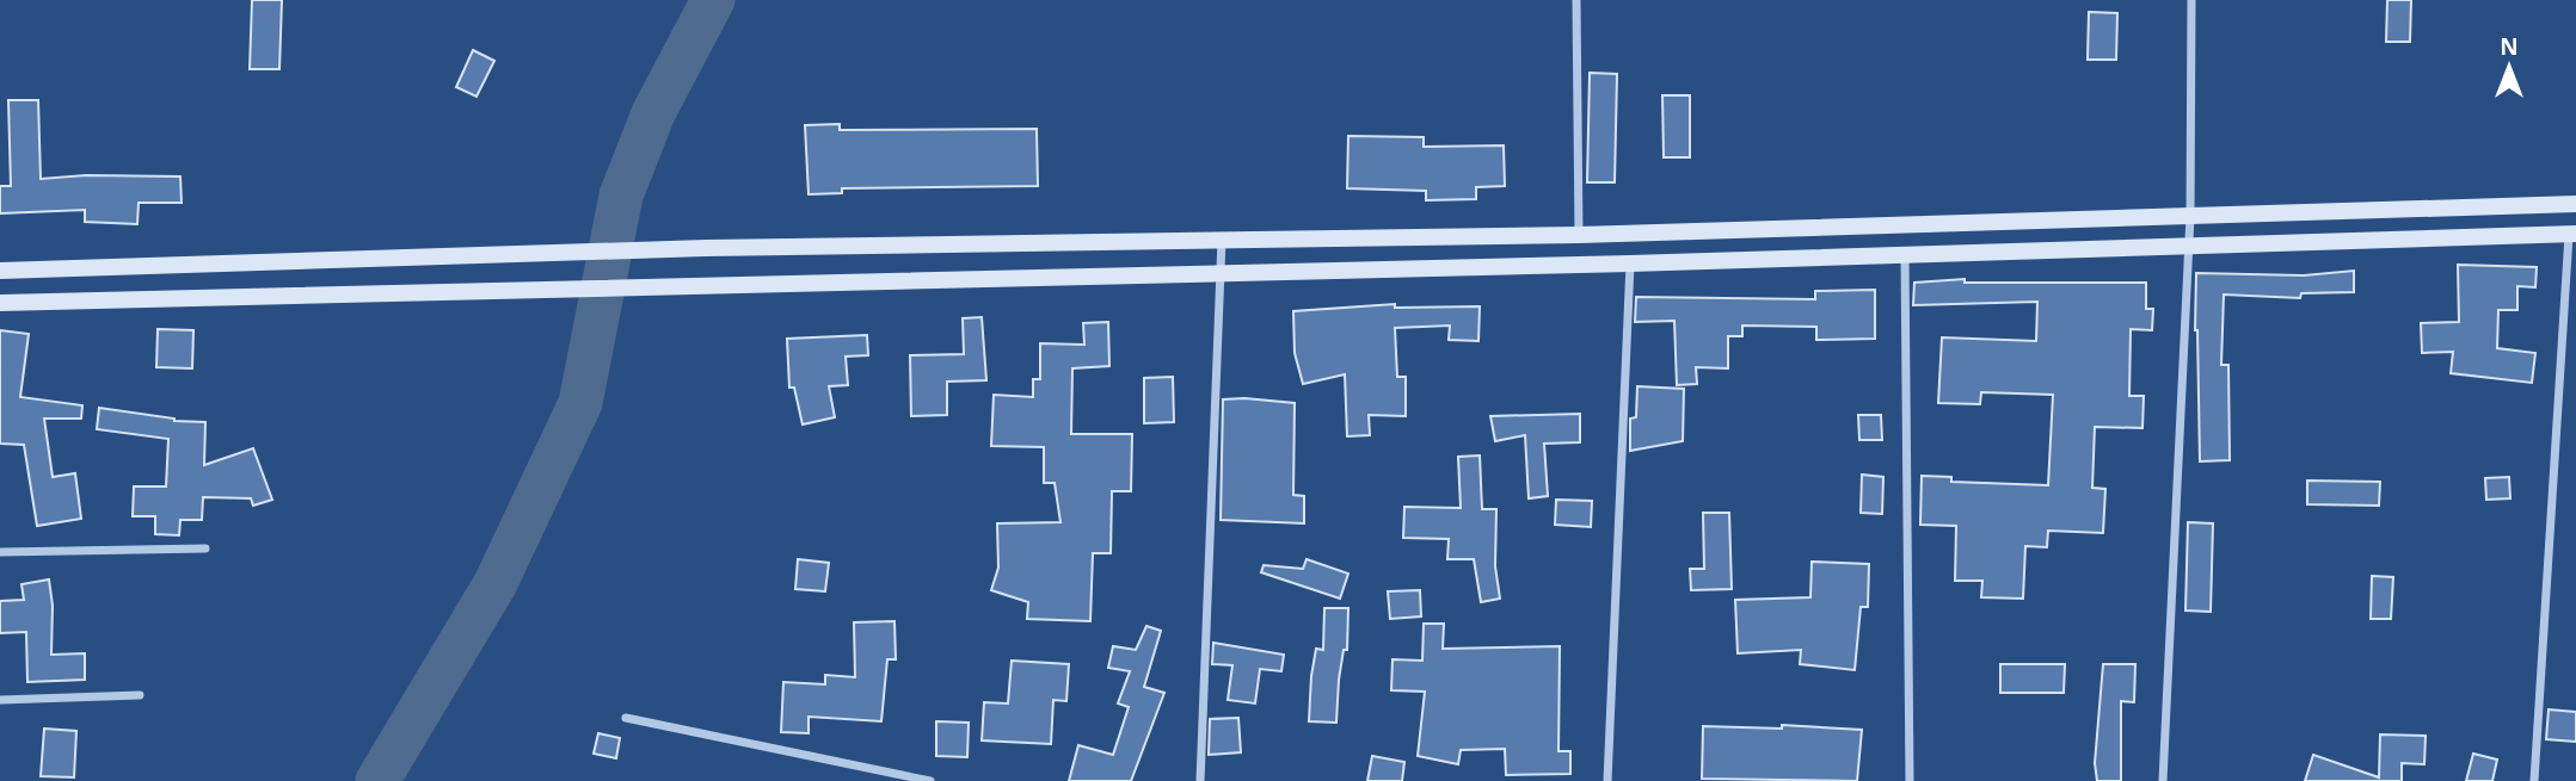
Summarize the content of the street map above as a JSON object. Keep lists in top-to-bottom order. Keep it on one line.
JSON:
{"north":"top"}
